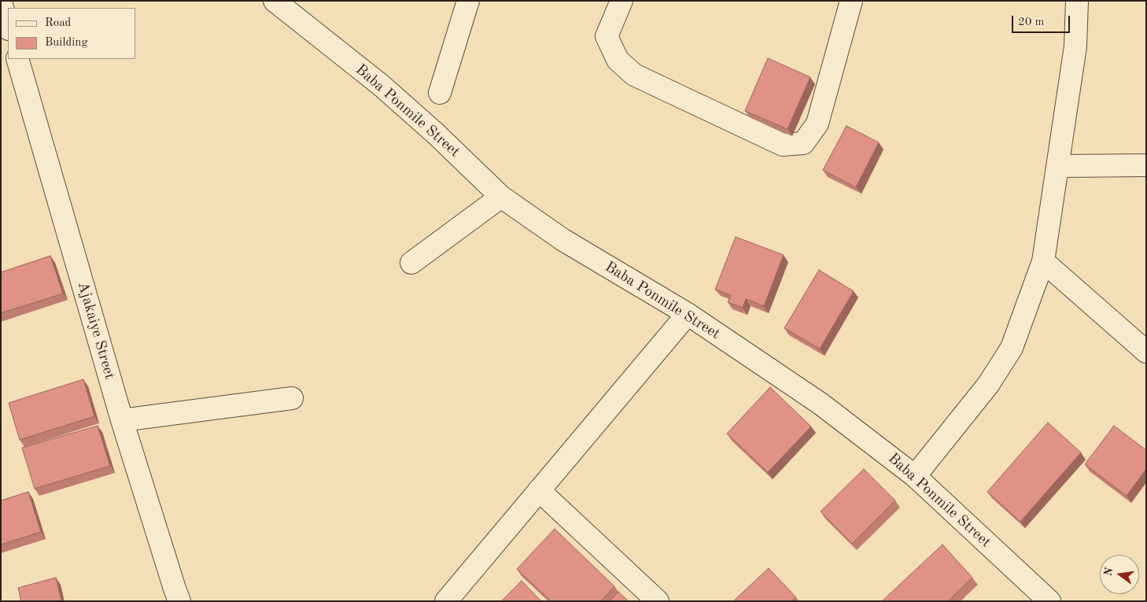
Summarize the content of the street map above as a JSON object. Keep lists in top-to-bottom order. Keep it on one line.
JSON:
{"streets":{"street":["Baba Ponmile Street","Ajakaiye Street"]},"legend":["Road","Building"],"scale_bar":"20 m","north":"left"}
